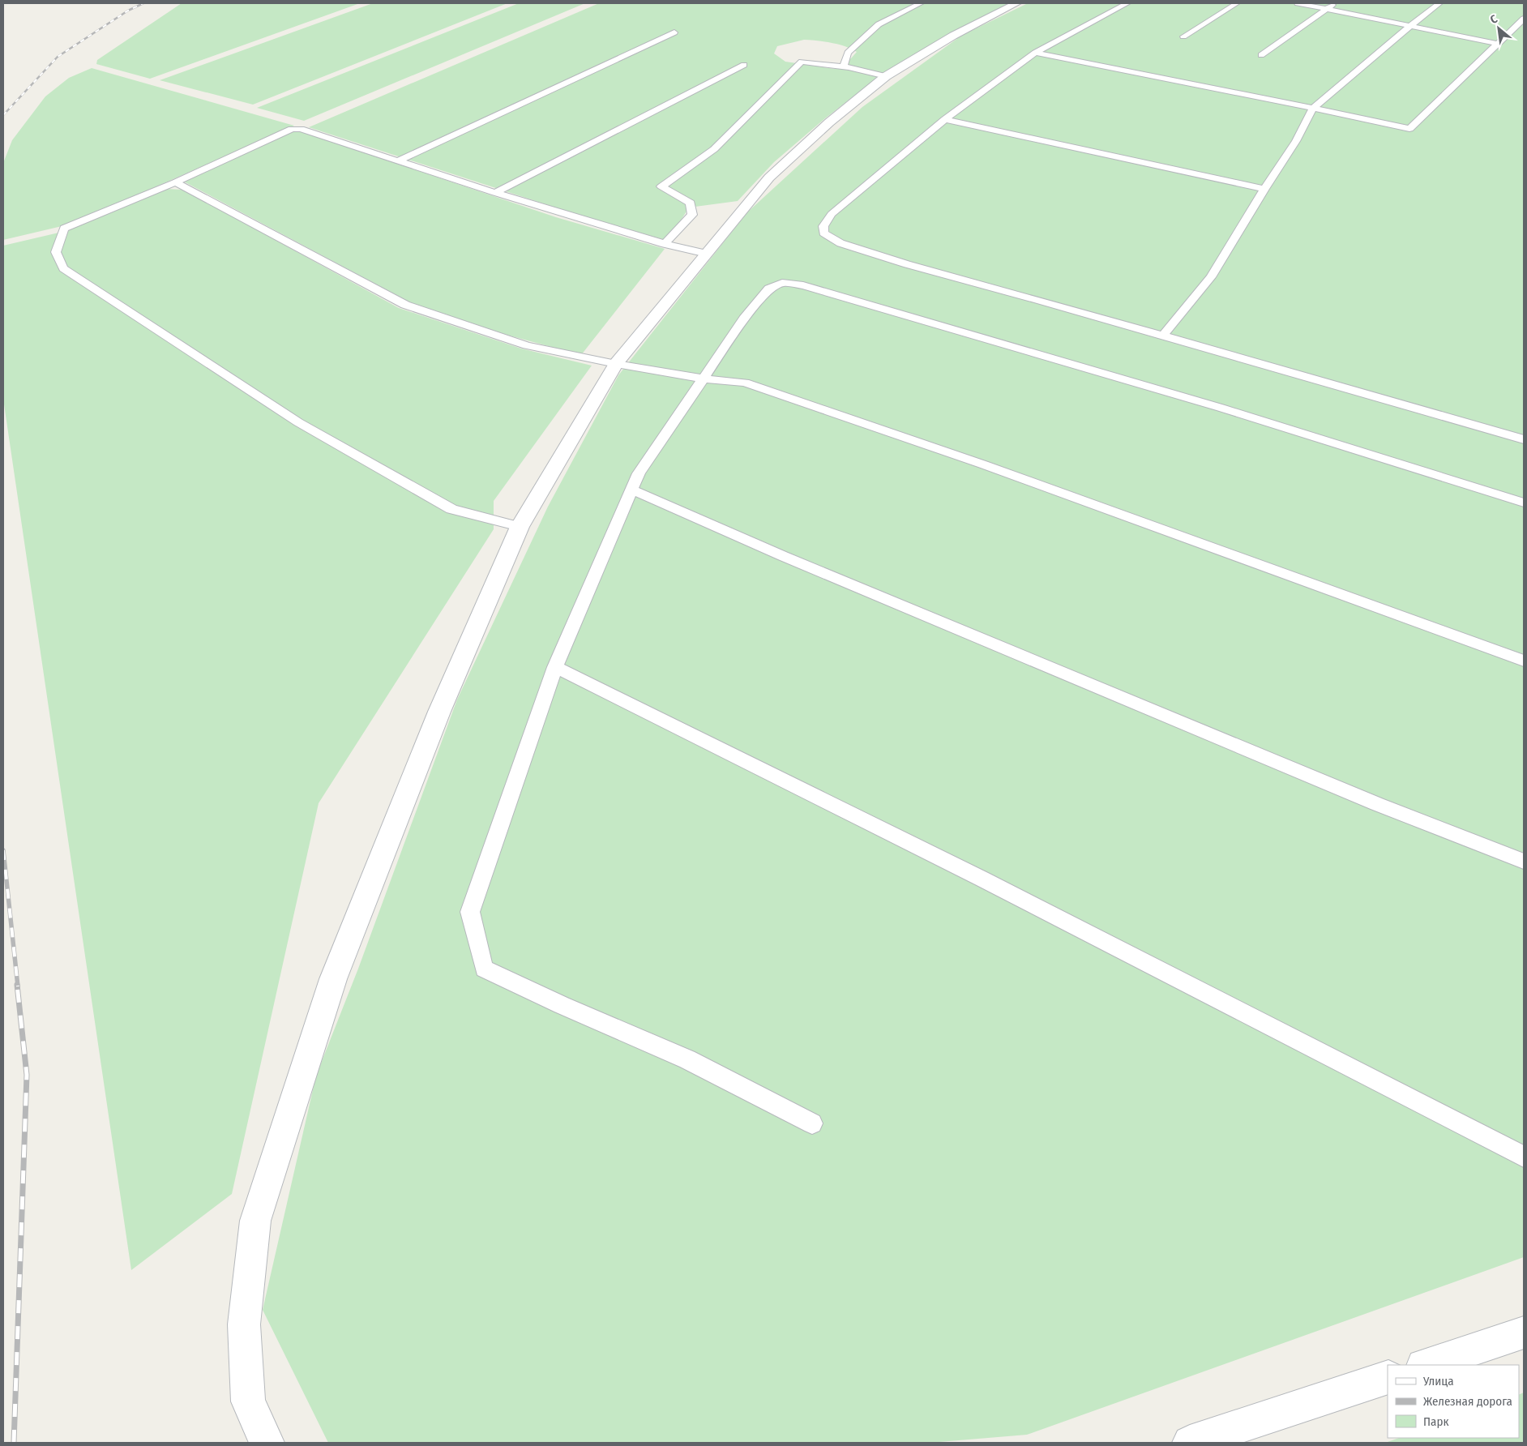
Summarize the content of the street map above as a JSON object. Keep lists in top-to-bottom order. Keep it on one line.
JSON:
{"legend":["Улица","Железная дорога","Парк"],"north":"top left"}
